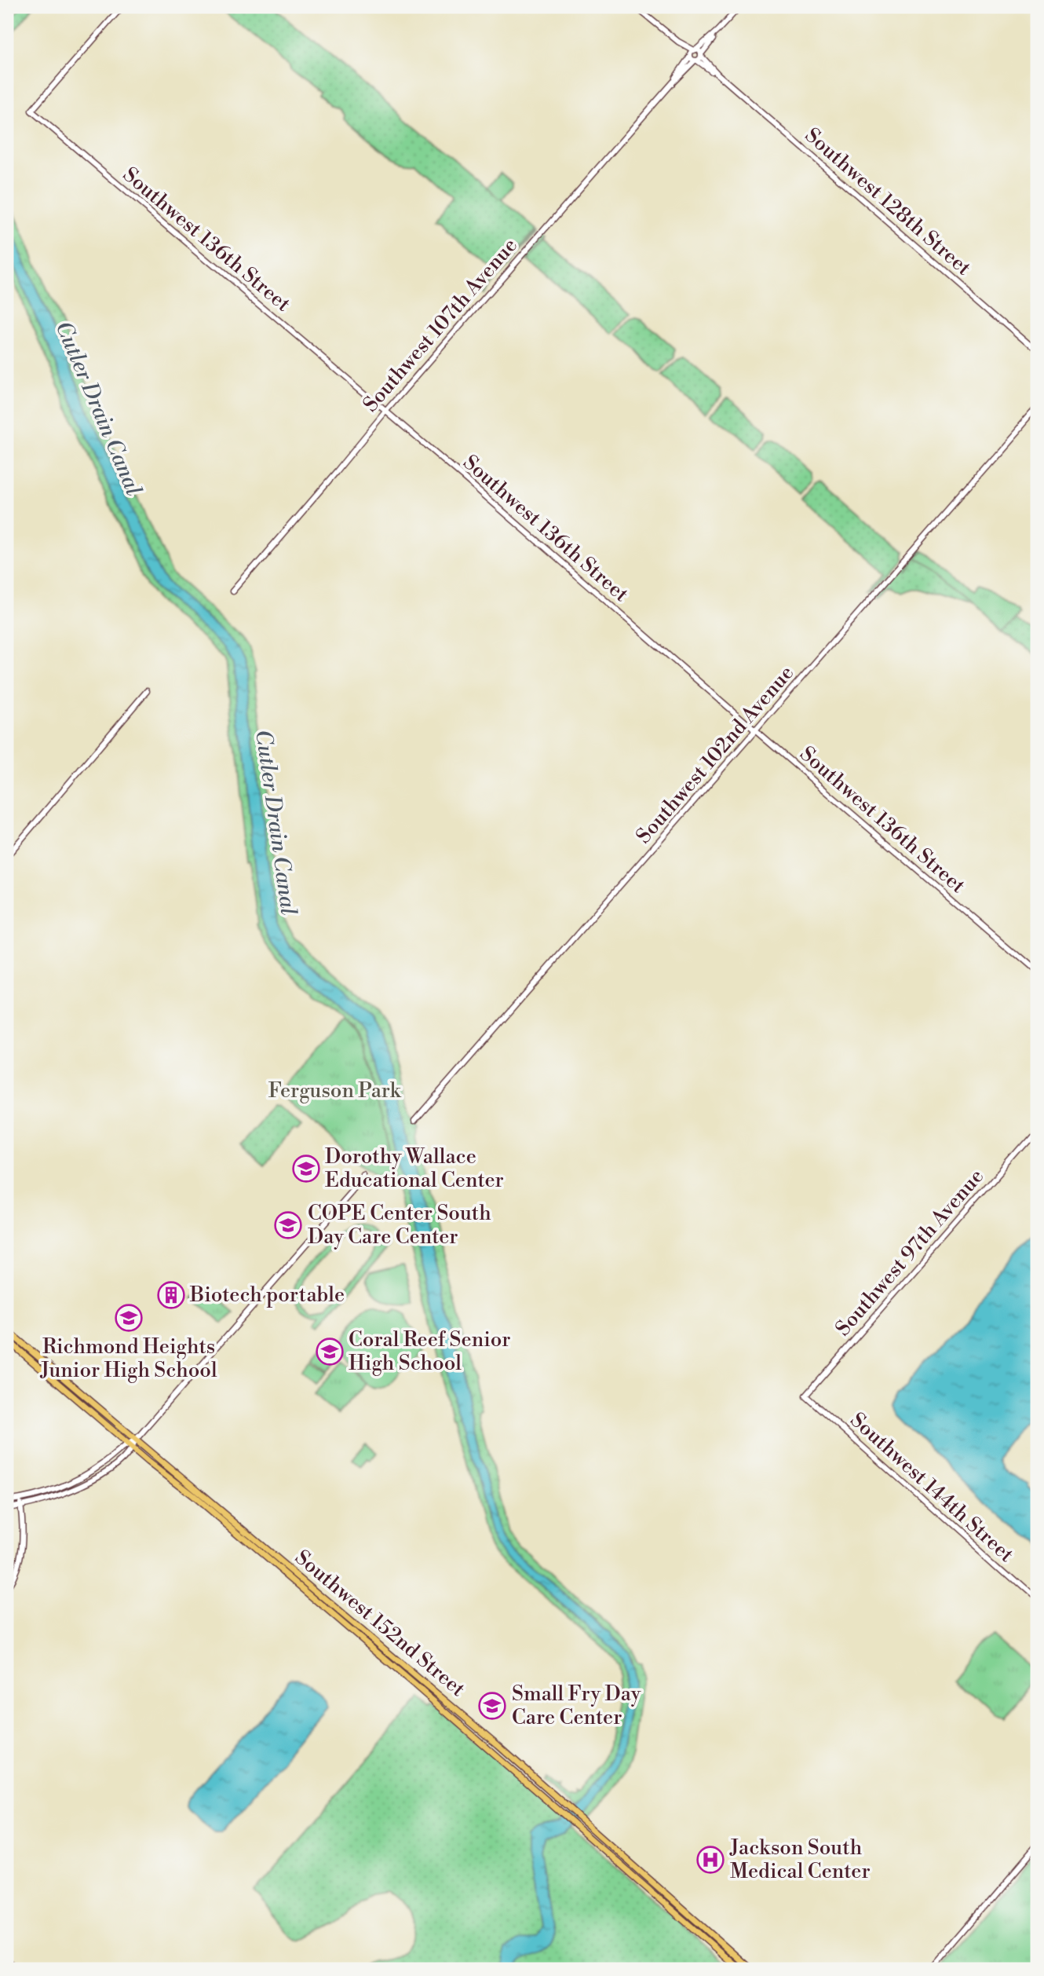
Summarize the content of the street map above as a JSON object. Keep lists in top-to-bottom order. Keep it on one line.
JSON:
{"streets":{"main road":["Southwest 152nd Street"],"street":["Southwest 128th Street","Southwest 136th Street","Southwest 107th Avenue","Southwest 102nd Avenue","Southwest 97th Avenue","Southwest 144th Street"]},"crossings":[["Southwest 128th Street","Southwest 107th Avenue"],["Southwest 136th Street","Southwest 107th Avenue"],["Southwest 136th Street","Southwest 102nd Avenue"],["Southwest 97th Avenue","Southwest 144th Street"]],"water":["Cutler Drain Canal"],"parks":["Ferguson Park"],"places":{"school or university":["Dorothy Wallace Educational Center","COPE Center South Day Care Center","Richmond Heights Junior High School","Coral Reef Senior High School","Small Fry Day Care Center"],"building":["Biotech portable"],"hospital":["Jackson South Medical Center"]}}
